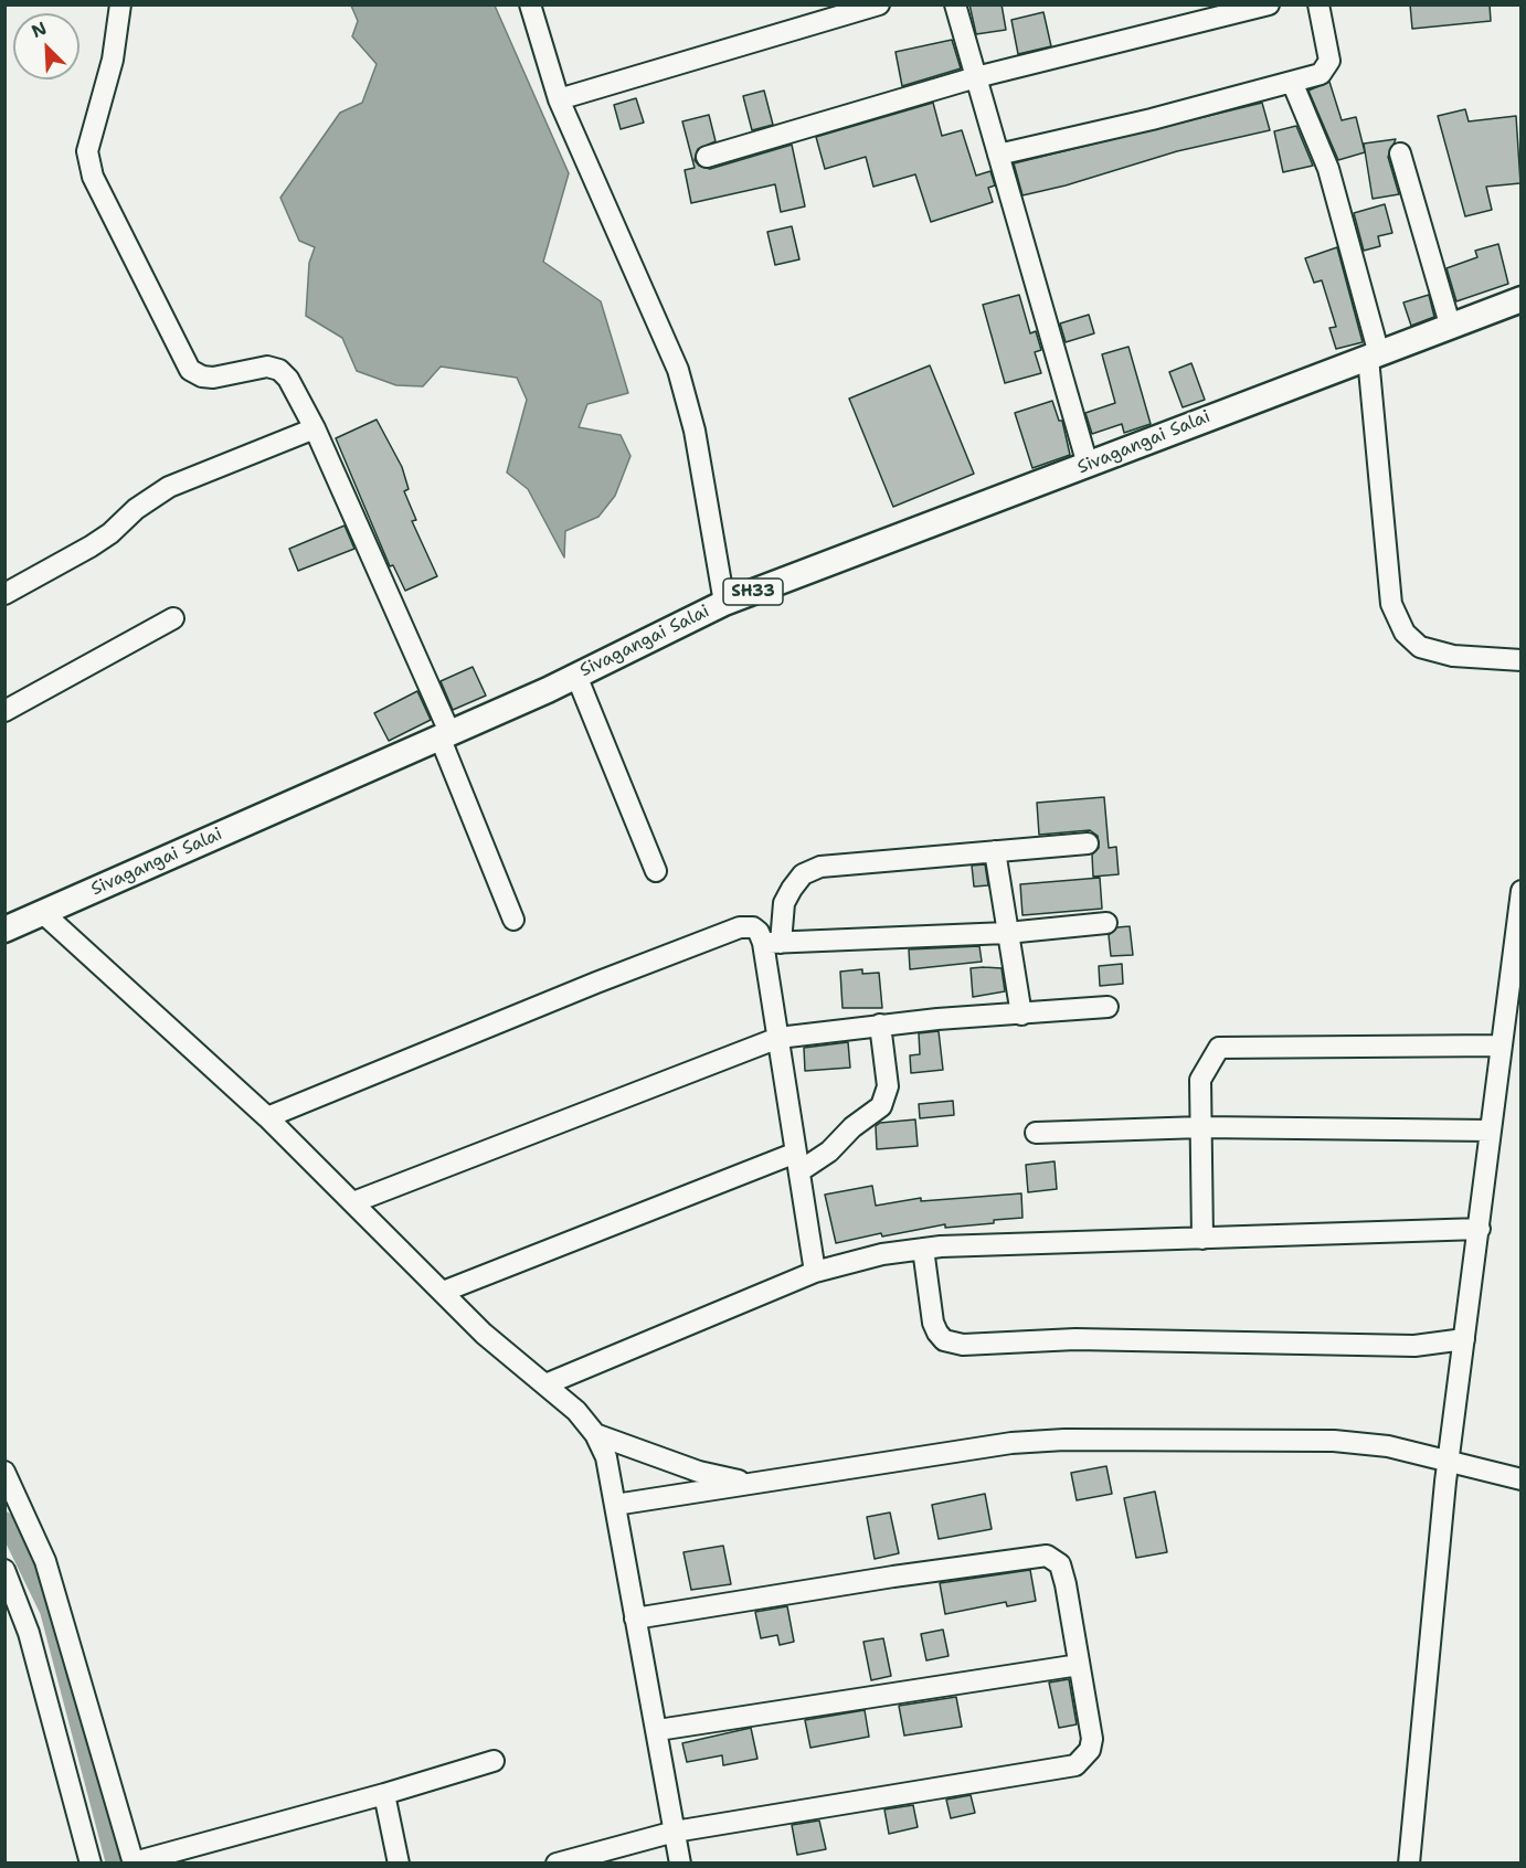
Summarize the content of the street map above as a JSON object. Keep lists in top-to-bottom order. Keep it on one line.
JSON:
{"streets":{"main road":["Sivagangai Salai","SH33"]},"north":"top left"}
